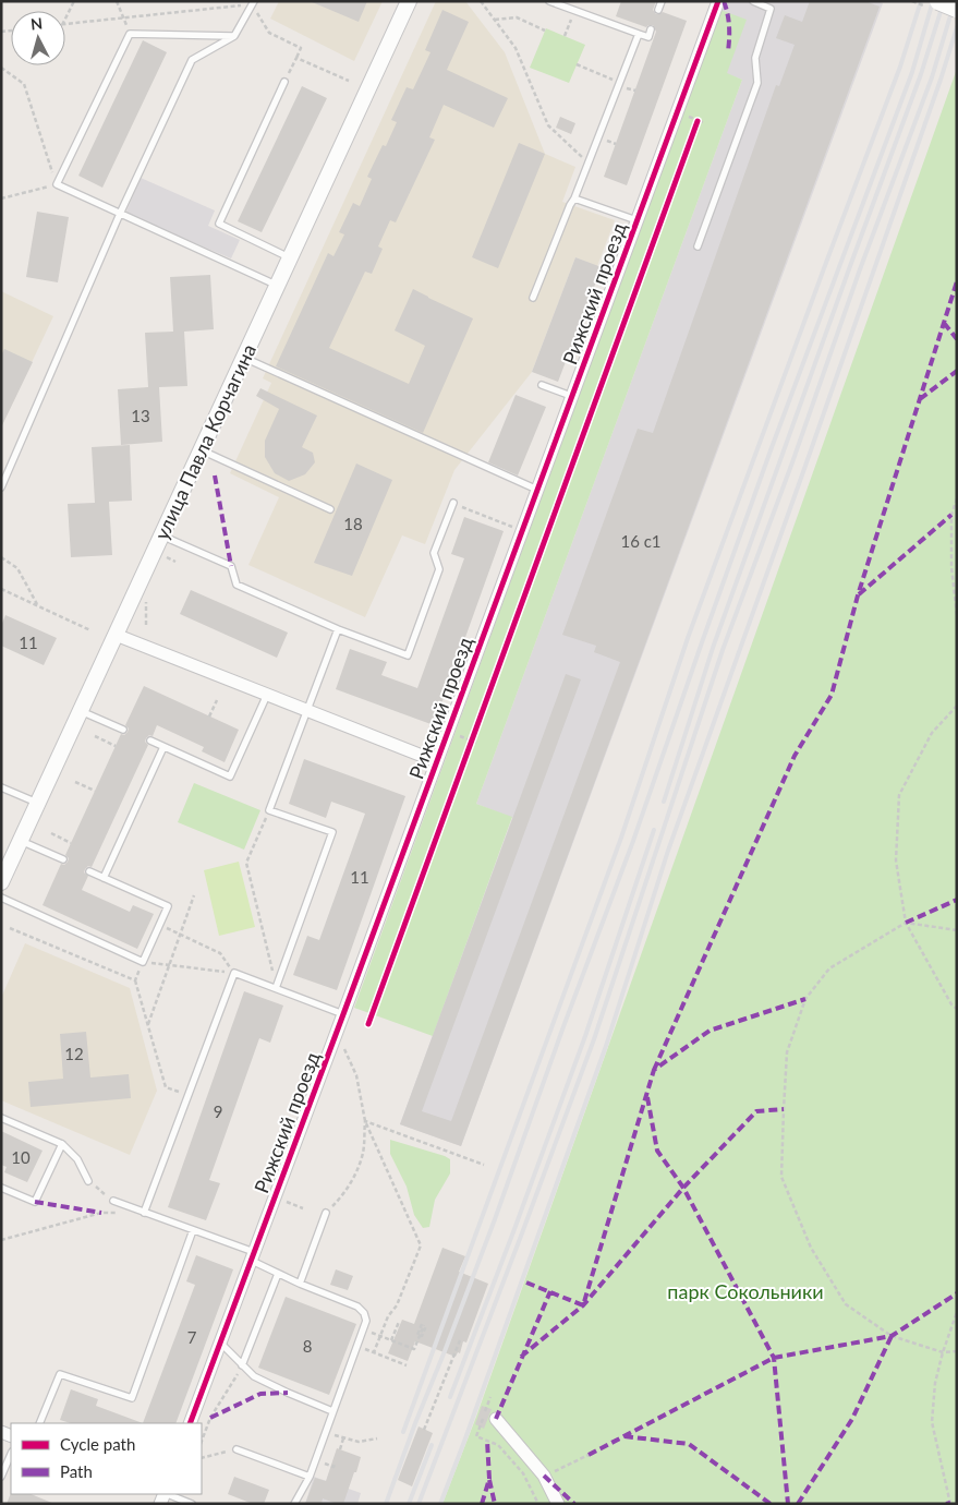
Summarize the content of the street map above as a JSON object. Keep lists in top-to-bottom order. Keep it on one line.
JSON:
{"streets":{"street":["Рижский проезд","улица Павла Корчагина"]},"parks":["парк Сокольники"],"house_numbers":["13","18","16 с1","11","11","12","9","10","7","8"],"legend":["Cycle path","Path"],"north":"top"}
